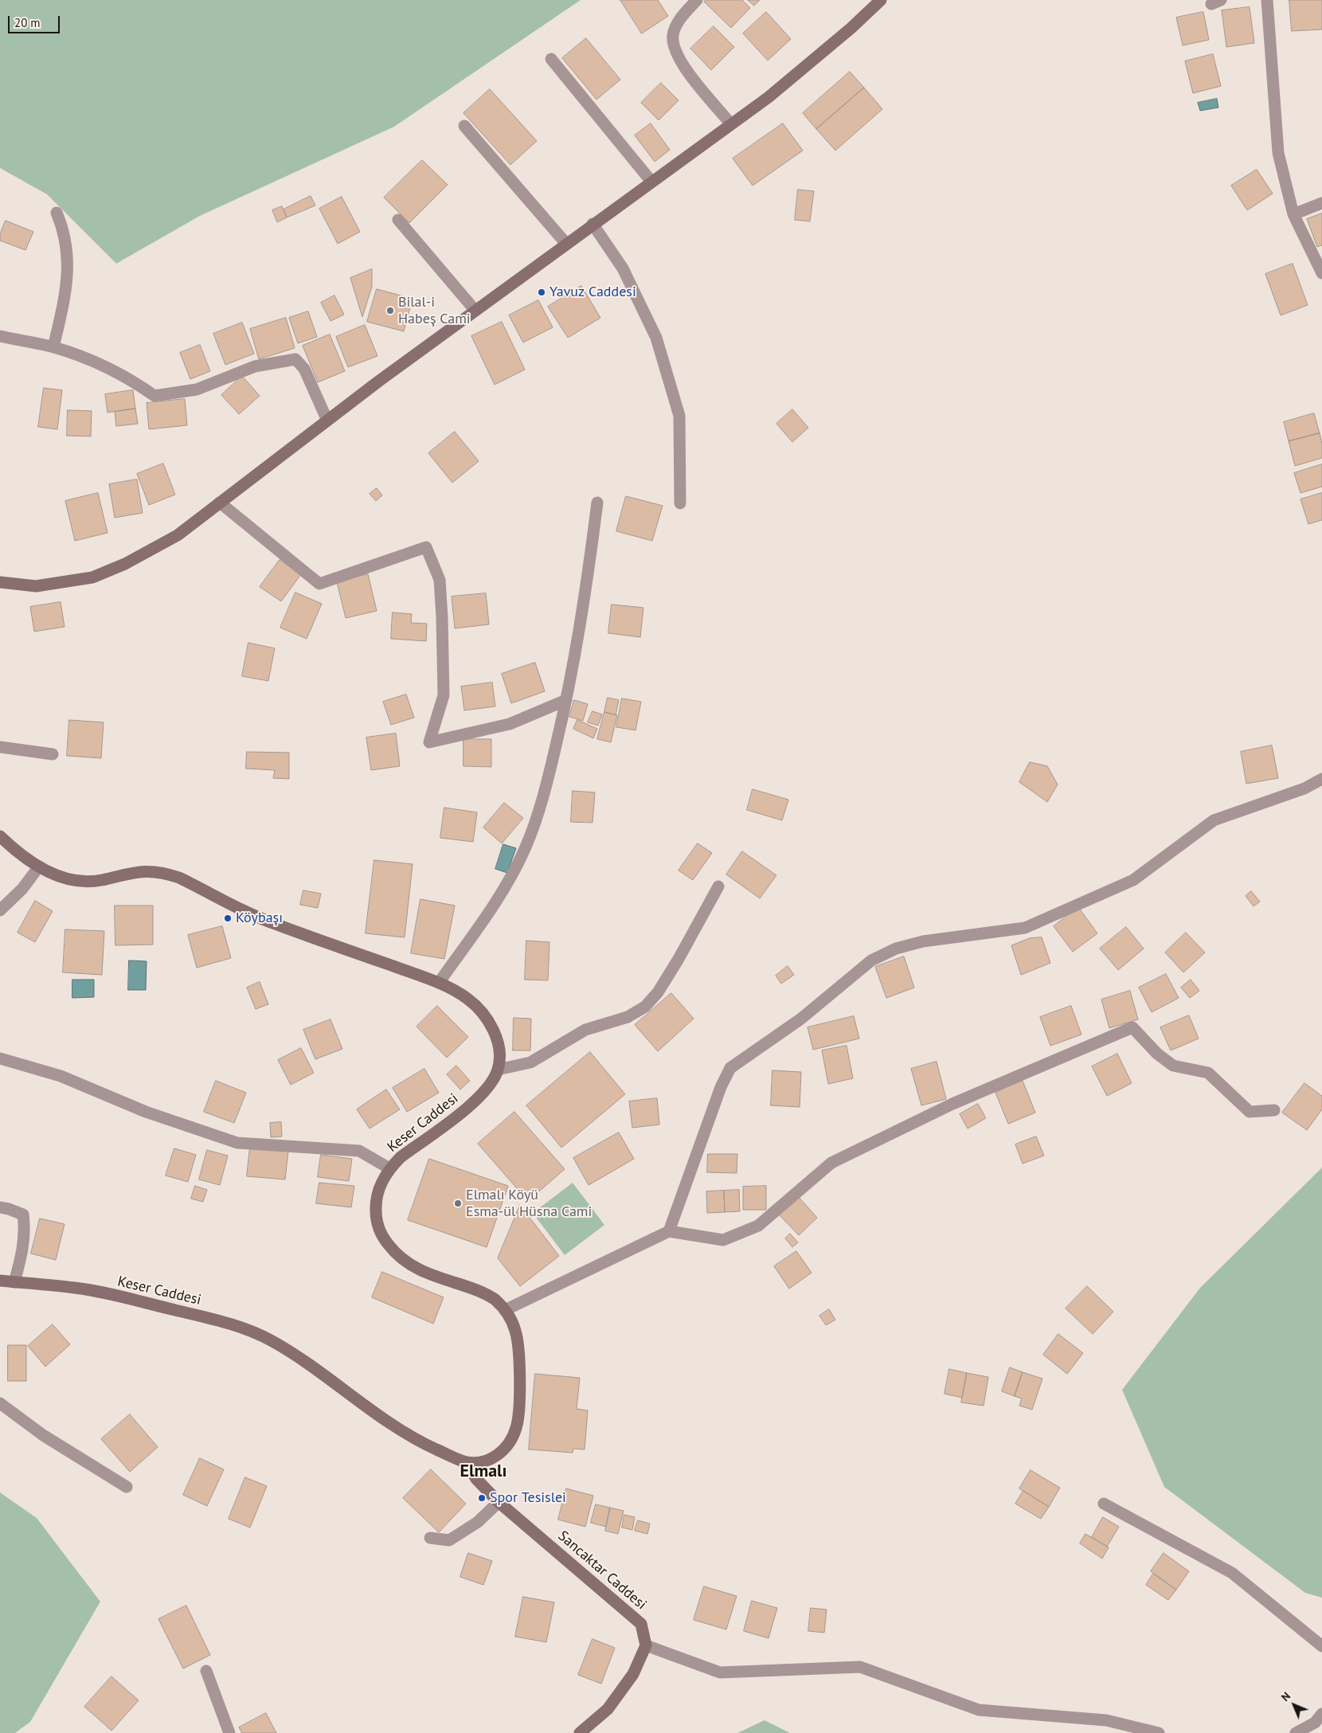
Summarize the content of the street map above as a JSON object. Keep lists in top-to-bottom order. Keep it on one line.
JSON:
{"streets":{"street":["Keser Caddesi","Sancaktar Caddesi"]},"crossings":[["Keser Caddesi","Sancaktar Caddesi"]],"districts":["Elmalı"],"places":["Yavuz Caddesi","Bilal-i Habeş Cami","Köybaşı","Elmalı Köyü Esma-ül Hüsna Cami","Spor Tesislei"],"scale_bar":"20 m","north":"top left"}
